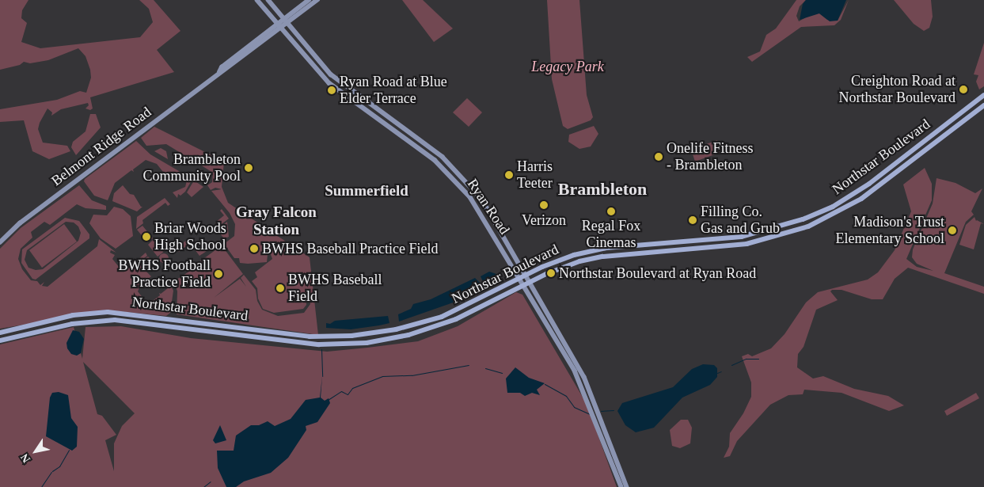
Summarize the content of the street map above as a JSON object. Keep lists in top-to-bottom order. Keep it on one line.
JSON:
{"streets":{"main road":["Belmont Ridge Road","Northstar Boulevard","Ryan Road"]},"crossings":[["Belmont Ridge Road","Ryan Road"],["Northstar Boulevard","Ryan Road"]],"districts":["Brambleton","Summerfield","Gray Falcon Station"],"parks":["Legacy Park"],"places":["Creighton Road at Northstar Boulevard","Ryan Road at Blue Elder Terrace","Onelife Fitness - Brambleton","Brambleton Community Pool","Harris Teeter","Verizon","Regal Fox Cinemas","Filling Co. Gas and Grub","Madison's Trust Elementary School","Briar Woods High School","BWHS Baseball Practice Field","Northstar Boulevard at Ryan Road","BWHS Football Practice Field","BWHS Baseball Field"],"north":"bottom left"}
